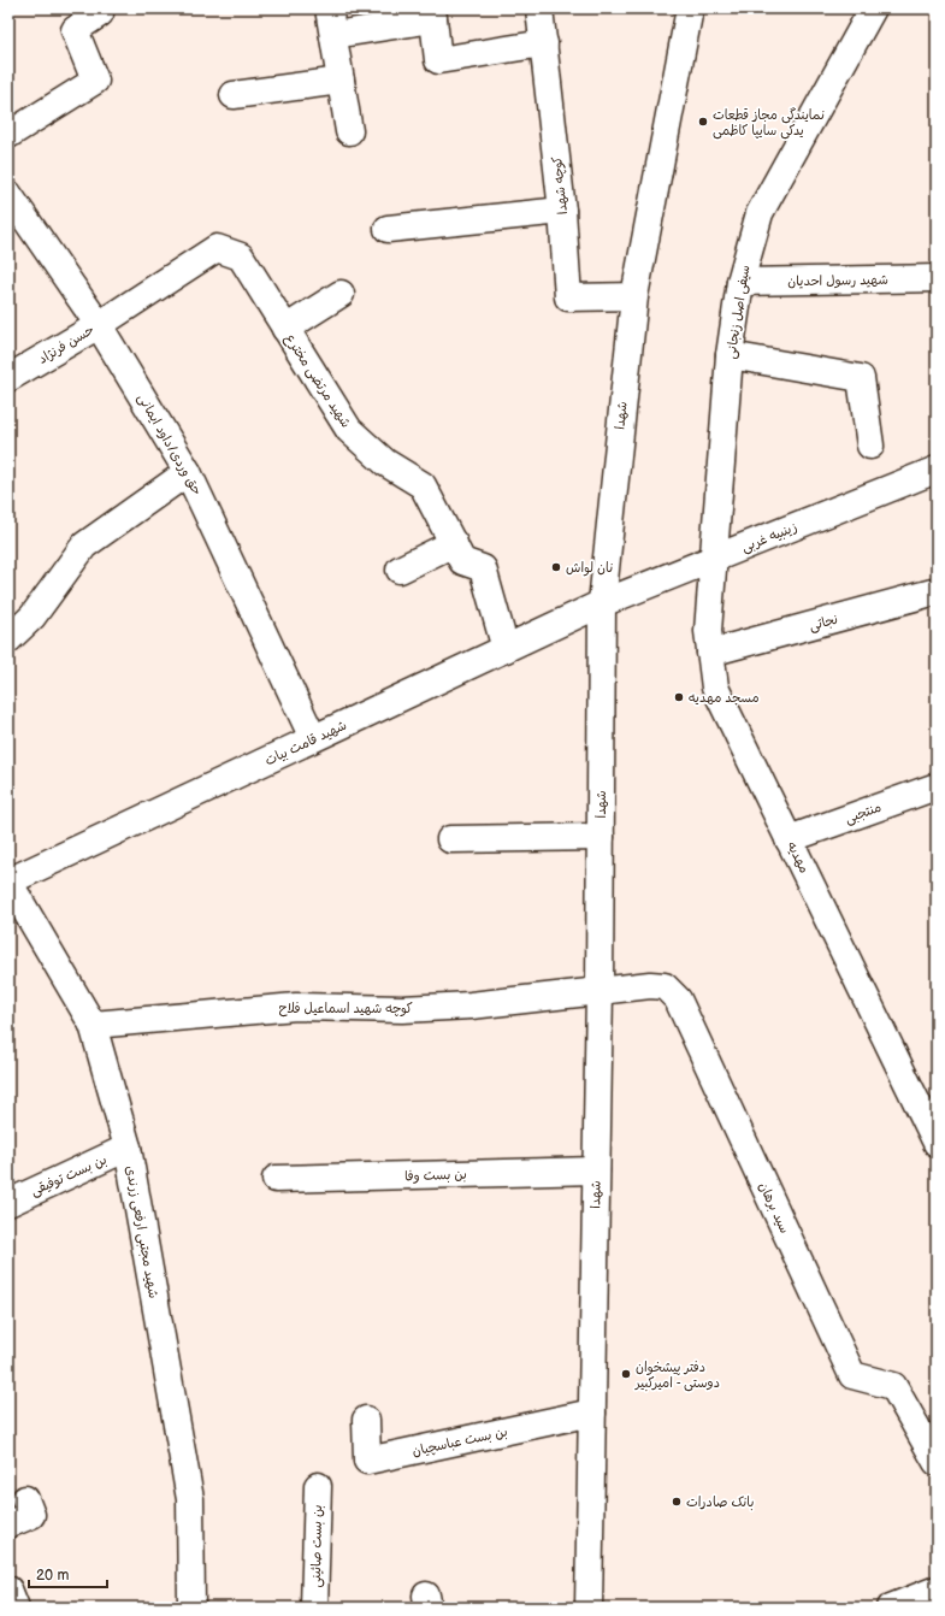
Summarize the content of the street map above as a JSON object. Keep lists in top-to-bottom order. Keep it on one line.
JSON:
{"streets":{"street":["کوچه شهدا","شهید رسول احدیان","سیفی اصل زنجانی","حسن فرنژاد","شهید مرتضی مخترع","شهدا","حق وردی/داود ایمانی","زینبیه غربی","نجاتی","شهید قامت بیات","منتجبی","مهدیه","کوچه شهید اسماعیل فلاح","بن بست توفیقی","بن بست وفا","سید برهان","شهید مجتبی ارفعی زرندی","بن بست عباسچیان","بن بست صائینی"]},"crossings":[["کوچه شهدا","شهدا"],["شهید رسول احدیان","سیفی اصل زنجانی"],["سیفی اصل زنجانی","زینبیه غربی"],["سیفی اصل زنجانی","مهدیه"],["حسن فرنژاد","شهید مرتضی مخترع"],["حسن فرنژاد","حق وردی/داود ایمانی"],["شهید مرتضی مخترع","حق وردی/داود ایمانی"],["شهید مرتضی مخترع","شهید قامت بیات"],["شهدا","زینبیه غربی"],["شهدا","شهید قامت بیات"],["شهدا","کوچه شهید اسماعیل فلاح"],["شهدا","بن بست وفا"],["شهدا","سید برهان"],["شهدا","بن بست عباسچیان"],["حق وردی/داود ایمانی","شهید قامت بیات"],["زینبیه غربی","شهید قامت بیات"],["زینبیه غربی","مهدیه"],["نجاتی","مهدیه"],["شهید قامت بیات","شهید مجتبی ارفعی زرندی"],["منتجبی","مهدیه"],["کوچه شهید اسماعیل فلاح","سید برهان"],["کوچه شهید اسماعیل فلاح","شهید مجتبی ارفعی زرندی"],["بن بست توفیقی","شهید مجتبی ارفعی زرندی"]],"places":["نمایندگی مجاز قطعات یدکی سایپا کاظمی","نان لواش","مسجد مهدیه","دفتر پیشخوان دوستی - امیرکبیر","بانک صادرات"],"scale_bar":"20 m"}
